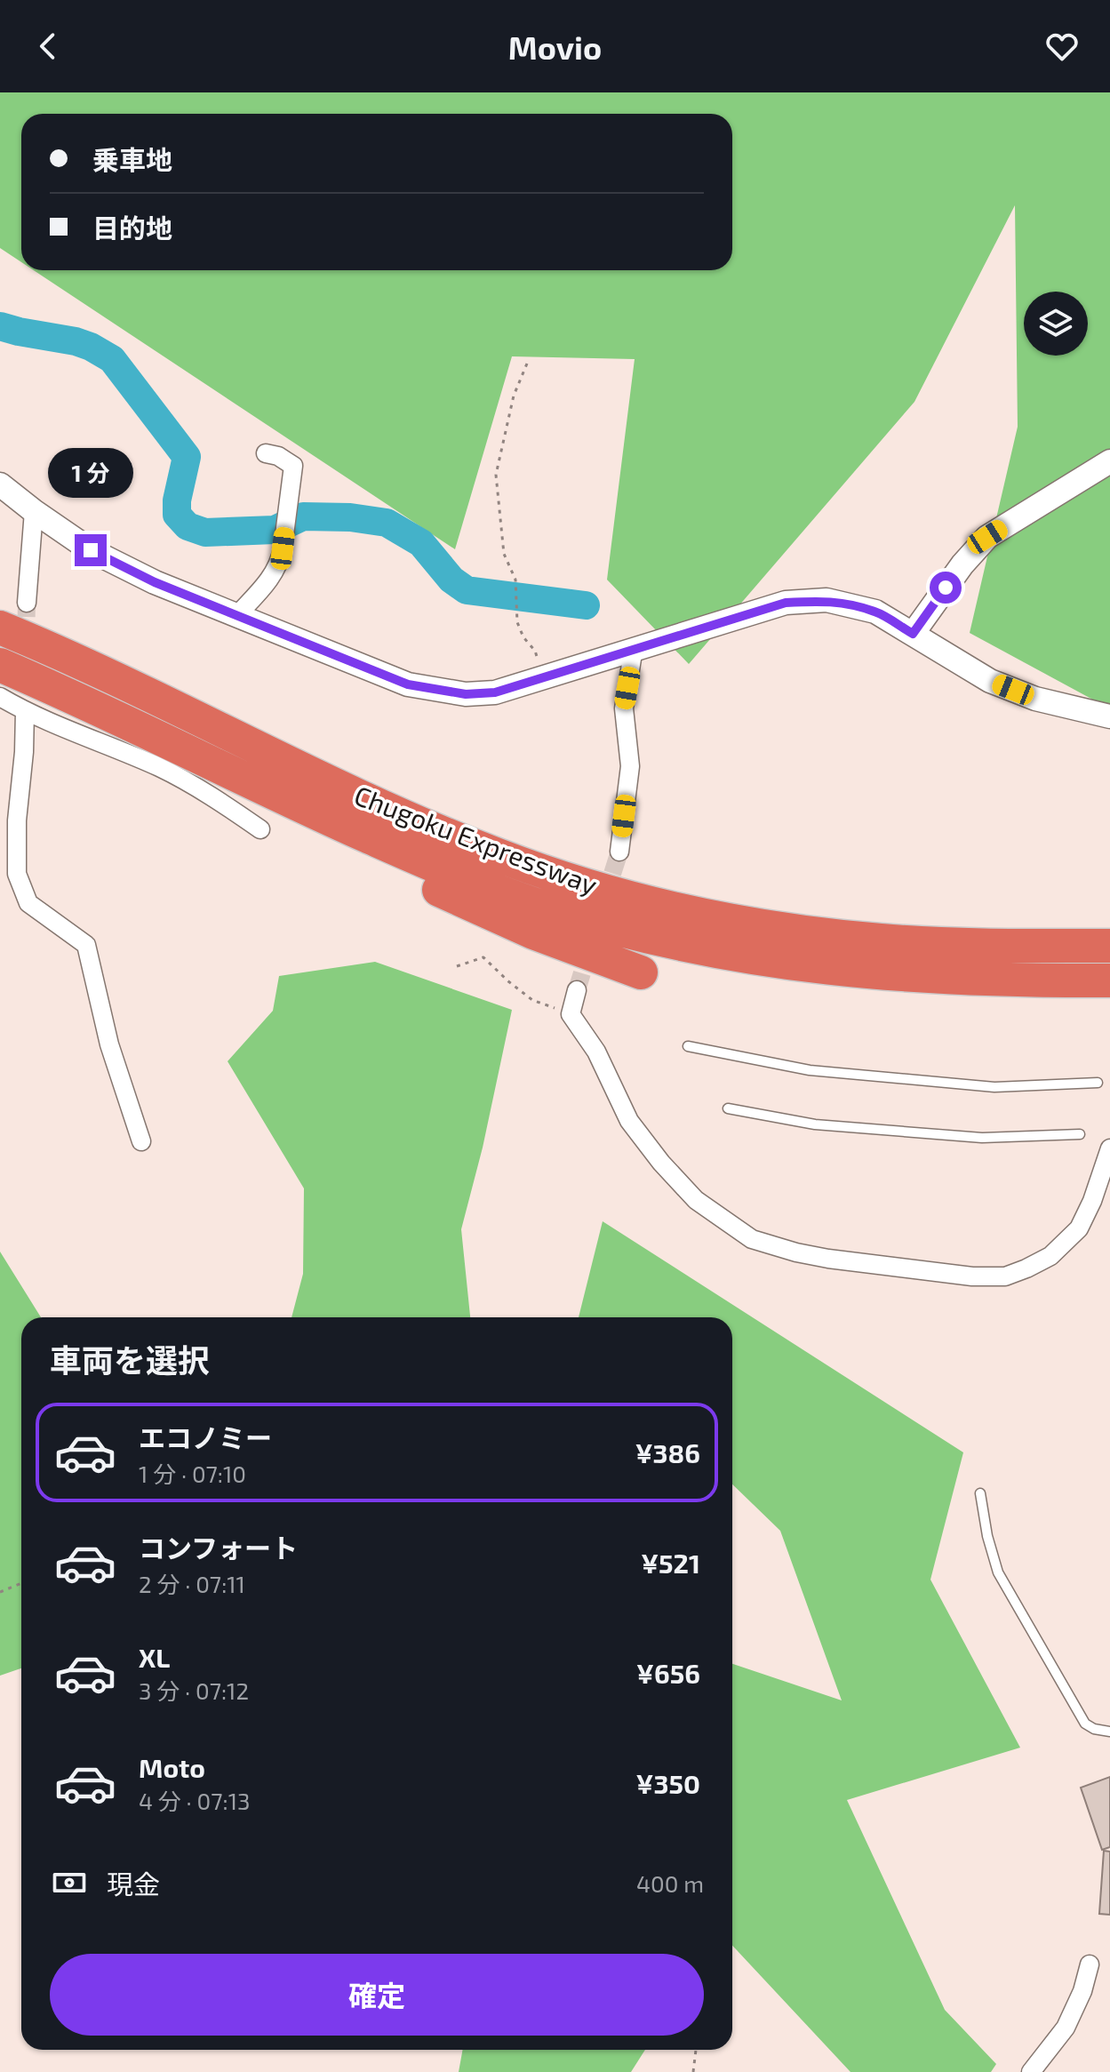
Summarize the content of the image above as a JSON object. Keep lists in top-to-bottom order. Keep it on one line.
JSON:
{"streets":{"highway":["Chugoku Expressway"]},"page":{"header":"Movio","banner":["乗車地","目的地"],"bubble":"1 分","heading":"車両を選択","list":[{"name":"エコノミー","note":"1 分 · 07:10","value":"¥386"},{"name":"コンフォート","note":"2 分 · 07:11","value":"¥521"},{"name":"XL","note":"3 分 · 07:12","value":"¥656"},{"name":"Moto","note":"4 分 · 07:13","value":"¥350"}],"pay":["現金","400 m"],"buttons":"確定"}}
